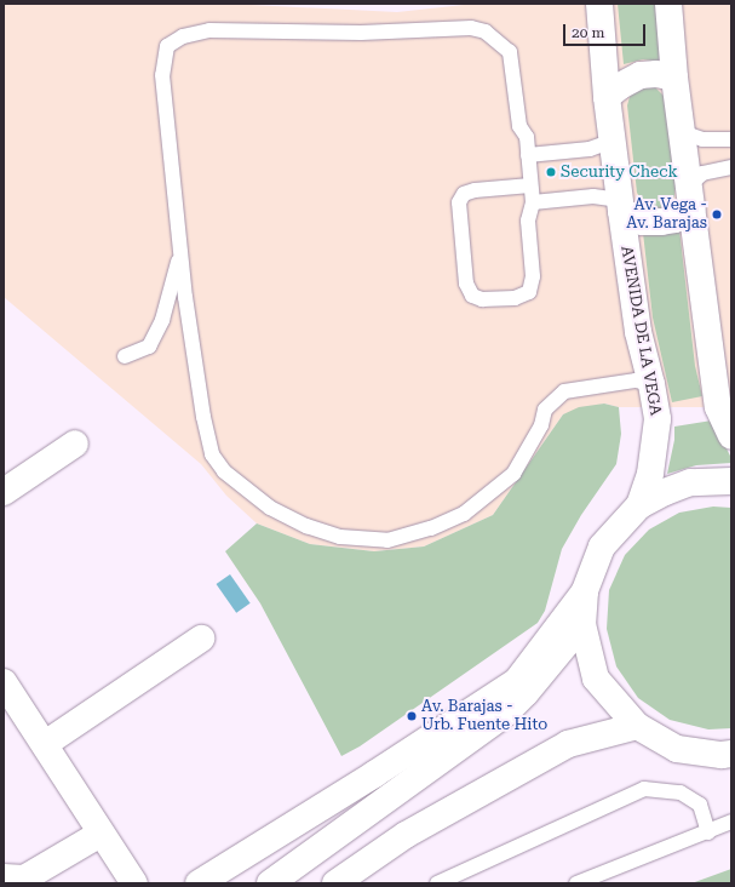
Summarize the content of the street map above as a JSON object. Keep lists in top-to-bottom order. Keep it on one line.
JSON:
{"streets":{"street":["AVENIDA DE LA VEGA"]},"places":["Security Check","Av. Vega - Av. Barajas","Av. Barajas - Urb. Fuente Hito"],"scale_bar":"20 m"}
